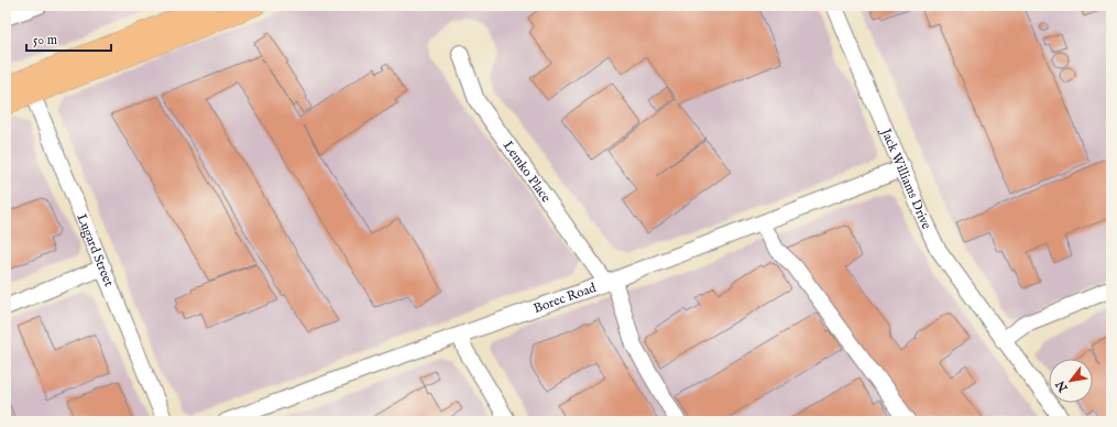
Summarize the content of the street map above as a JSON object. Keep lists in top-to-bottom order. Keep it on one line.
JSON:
{"streets":{"street":["Lemko Place","Jack Williams Drive","Lugard Street","Borec Road"]},"crossings":[["Lemko Place","Borec Road"],["Jack Williams Drive","Borec Road"]],"scale_bar":"50 m","north":"bottom left"}
